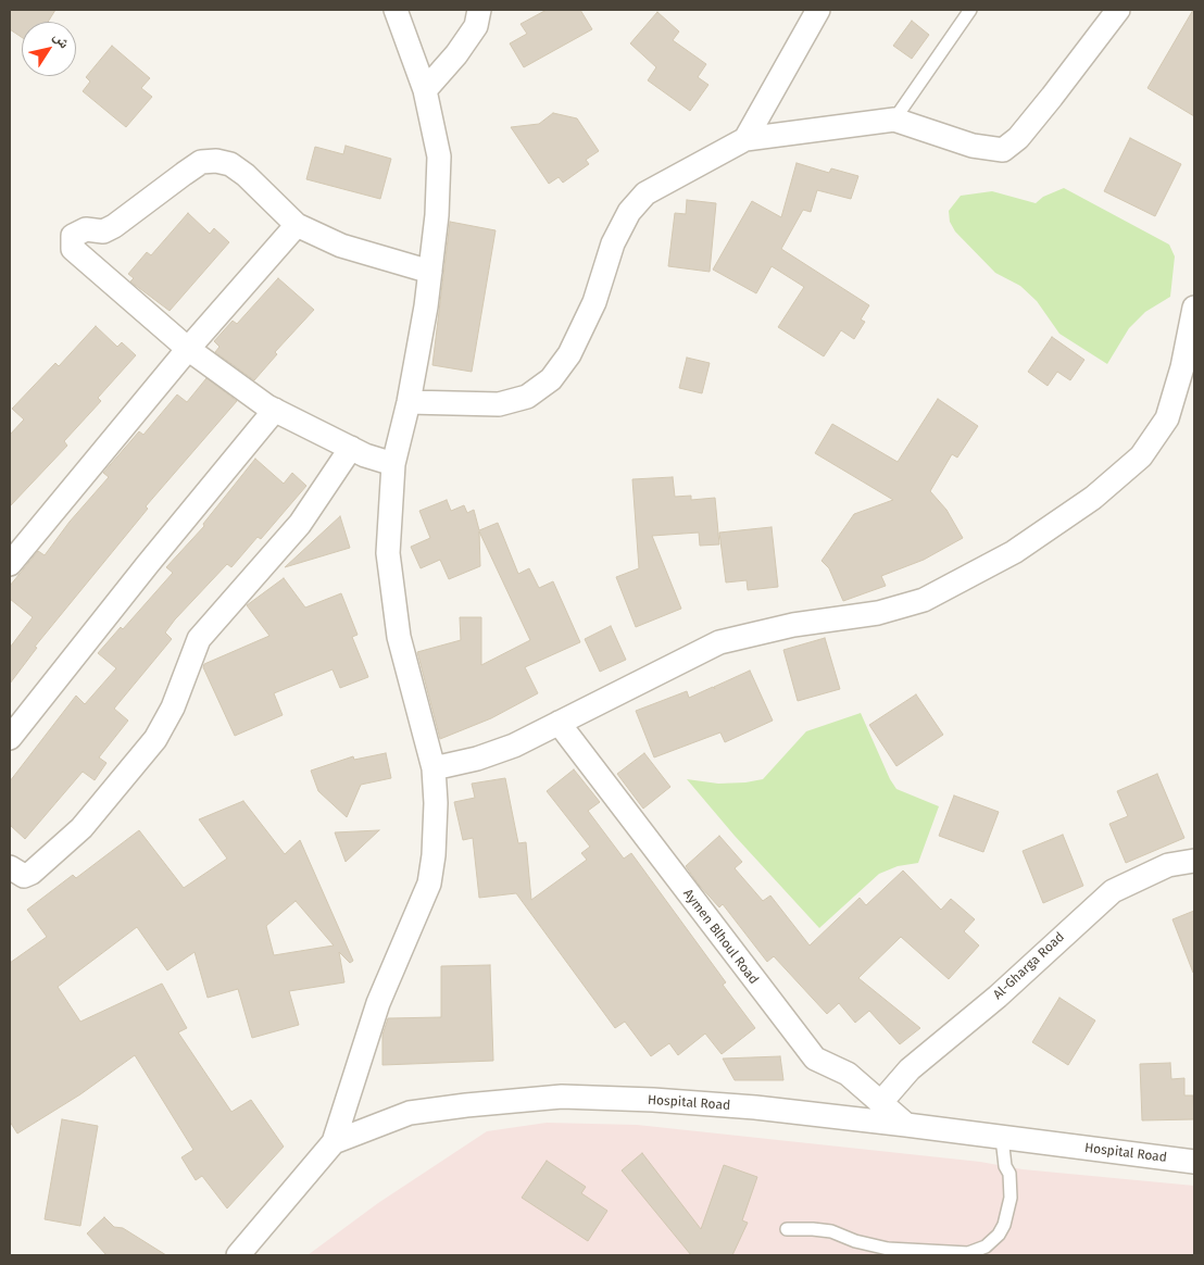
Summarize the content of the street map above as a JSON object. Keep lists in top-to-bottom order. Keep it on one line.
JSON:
{"streets":{"street":["Aymen Blhoul Road","Al-Gharga Road","Hospital Road"]},"crossings":[["Aymen Blhoul Road","Al-Gharga Road"],["Aymen Blhoul Road","Hospital Road"]],"north":"top right"}
